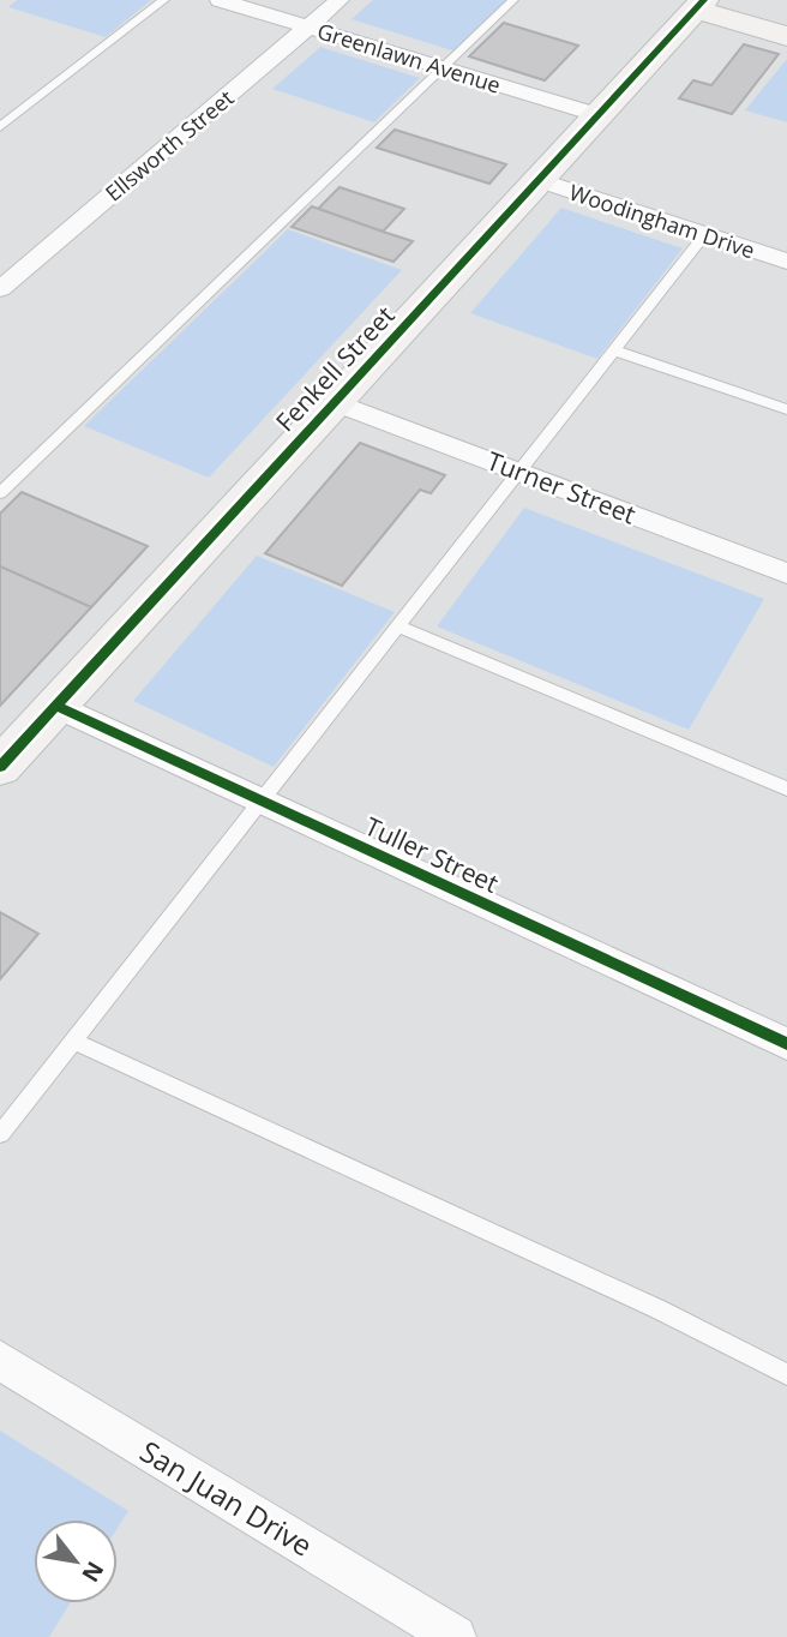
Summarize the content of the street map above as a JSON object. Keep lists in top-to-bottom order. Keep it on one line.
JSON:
{"streets":{"street":["Greenlawn Avenue","Ellsworth Street","Woodingham Drive","Fenkell Street","Turner Street","Tuller Street","San Juan Drive"]},"crossings":[["Greenlawn Avenue","Ellsworth Street"],["Greenlawn Avenue","Fenkell Street"],["Woodingham Drive","Fenkell Street"],["Fenkell Street","Turner Street"],["Fenkell Street","Tuller Street"]],"north":"bottom right"}
